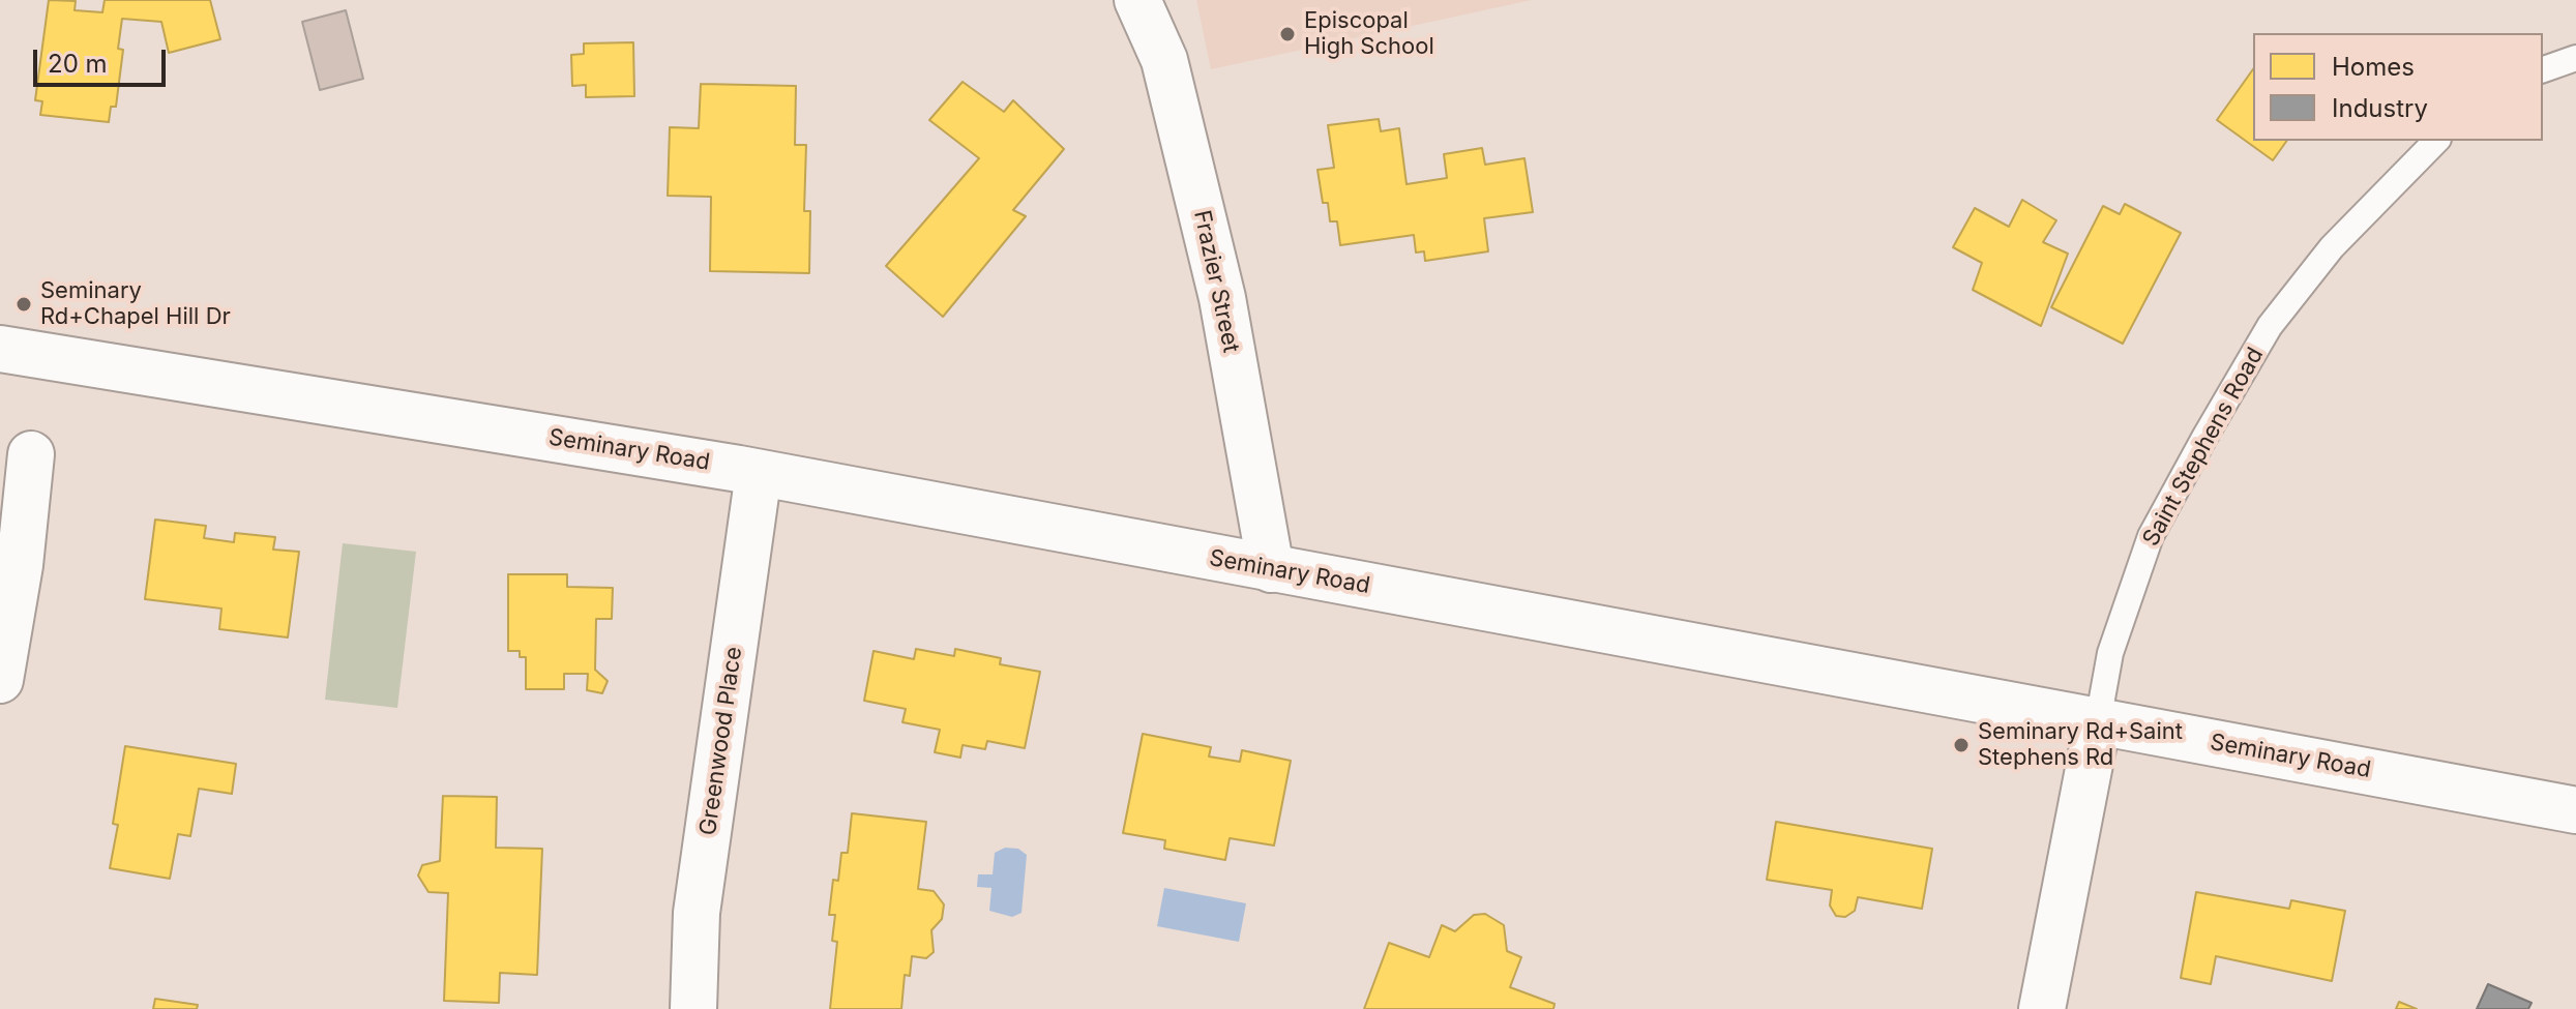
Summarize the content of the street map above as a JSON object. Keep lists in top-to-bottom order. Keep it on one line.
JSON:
{"streets":{"main road":["Frazier Street","Saint Stephens Road","Seminary Road","Greenwood Place"]},"crossings":[["Frazier Street","Seminary Road"],["Saint Stephens Road","Seminary Road"],["Seminary Road","Greenwood Place"]],"places":["Episcopal High School","Seminary Rd+Chapel Hill Dr","Seminary Rd+Saint Stephens Rd"],"legend":["Homes","Industry"],"scale_bar":"20 m"}
